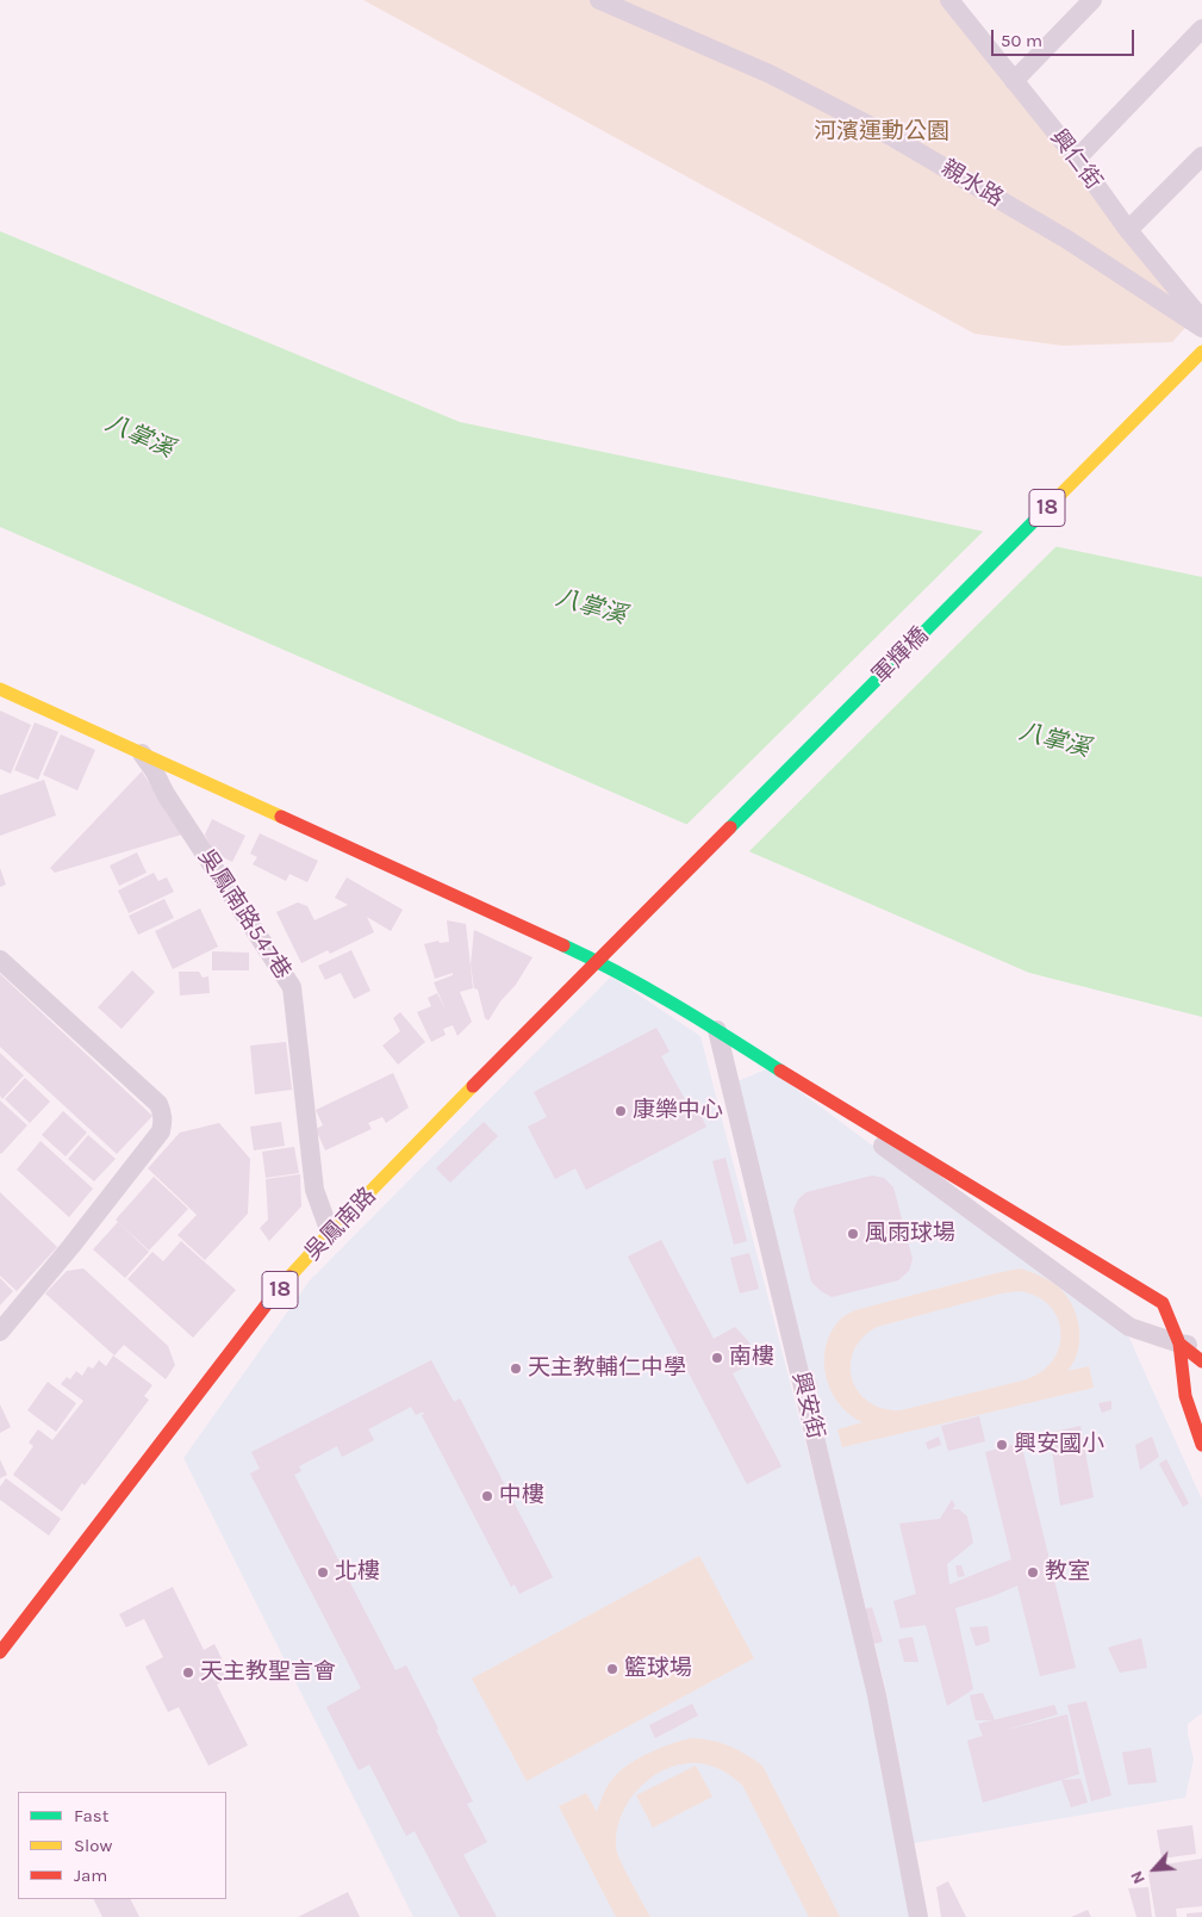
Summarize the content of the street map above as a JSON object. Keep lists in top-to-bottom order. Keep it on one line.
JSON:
{"streets":{"main road":["18","軍輝橋","吳鳳南路"],"street":["興仁街","親水路","吳鳳南路547巷","興安街"]},"crossings":[["軍輝橋","吳鳳南路"],["吳鳳南路547巷","吳鳳南路"]],"water":["八掌溪"],"parks":["河濱運動公園"],"places":["康樂中心","風雨球場","南樓","天主教輔仁中學","興安國小","中樓","北樓","教室","籃球場","天主教聖言會"],"legend":["Fast","Slow","Jam"],"scale_bar":"50 m","north":"bottom left"}
